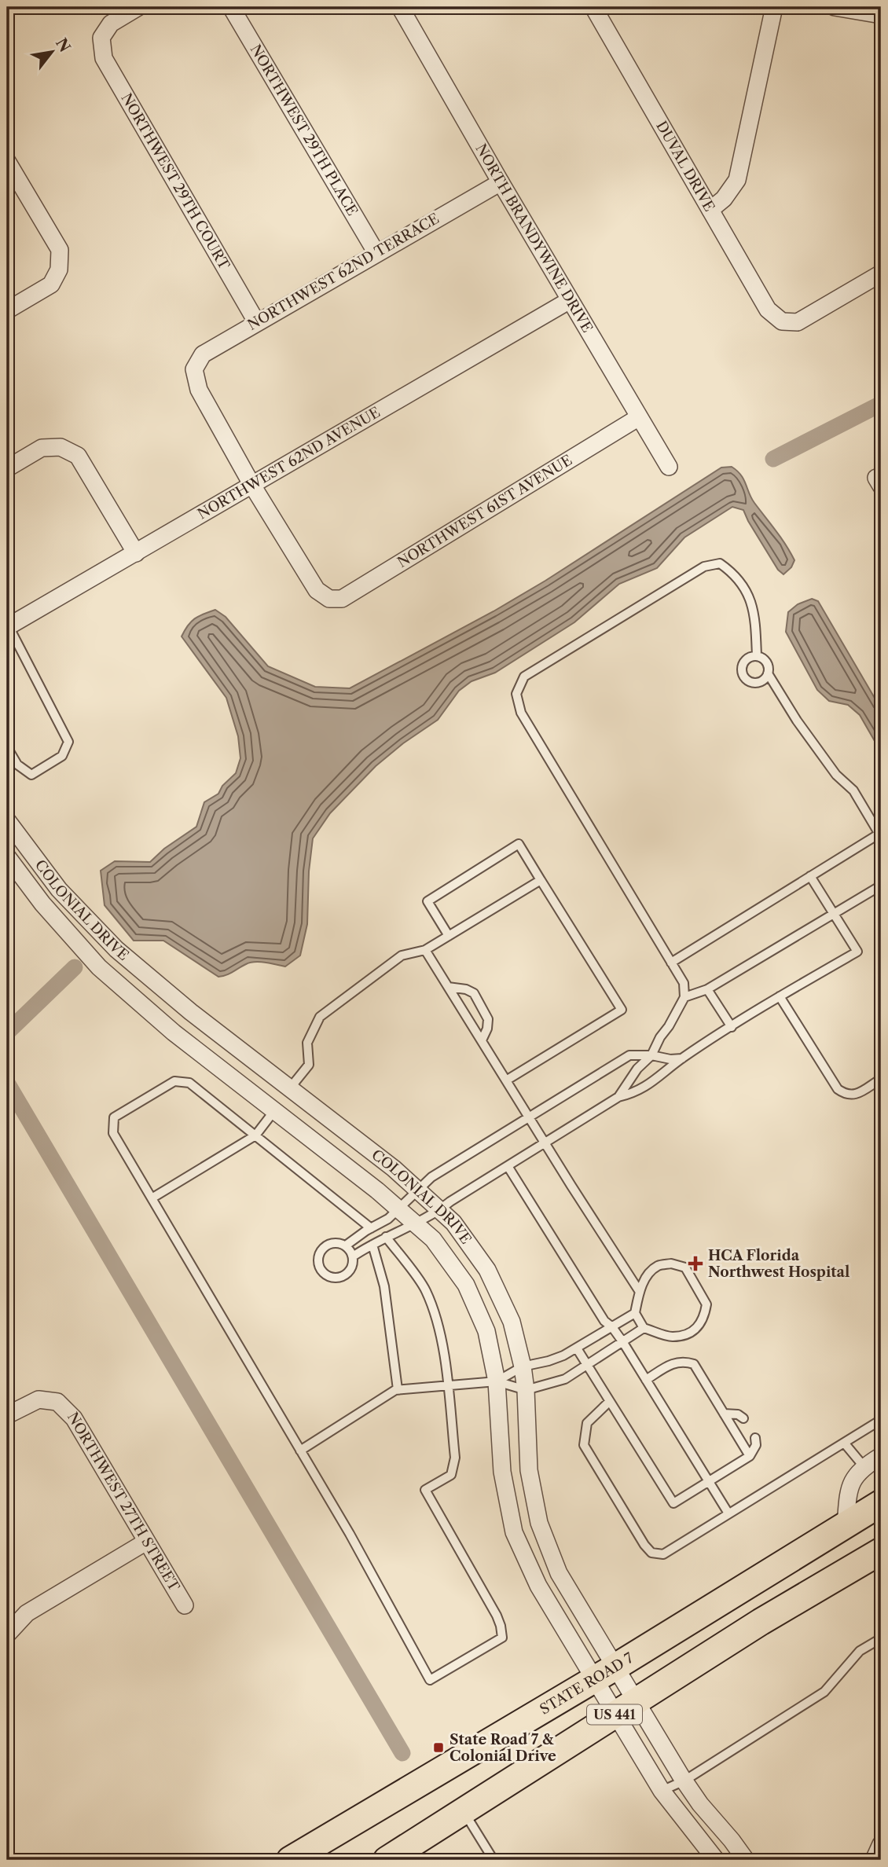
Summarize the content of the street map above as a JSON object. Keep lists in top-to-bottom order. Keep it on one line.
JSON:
{"streets":{"main road":["STATE ROAD 7","US 441"],"street":["NORTHWEST 29TH PLACE","DUVAL DRIVE","NORTHWEST 29TH COURT","NORTH BRANDYWINE DRIVE","NORTHWEST 62ND TERRACE","NORTHWEST 62ND AVENUE","NORTHWEST 61ST AVENUE","COLONIAL DRIVE","NORTHWEST 27TH STREET"]},"crossings":[["NORTHWEST 29TH PLACE","NORTHWEST 62ND TERRACE"],["NORTHWEST 29TH COURT","NORTHWEST 62ND TERRACE"],["NORTH BRANDYWINE DRIVE","NORTHWEST 62ND TERRACE"],["NORTH BRANDYWINE DRIVE","NORTHWEST 62ND AVENUE"],["NORTH BRANDYWINE DRIVE","NORTHWEST 61ST AVENUE"],["NORTHWEST 62ND TERRACE","NORTHWEST 62ND AVENUE"],["NORTHWEST 62ND TERRACE","NORTHWEST 61ST AVENUE"],["NORTHWEST 62ND AVENUE","NORTHWEST 61ST AVENUE"],["COLONIAL DRIVE","STATE ROAD 7"],["COLONIAL DRIVE","US 441"]],"places":{"health":["HCA Florida Northwest Hospital"],"transit":["State Road 7 & Colonial Drive"]},"north":"top right"}
